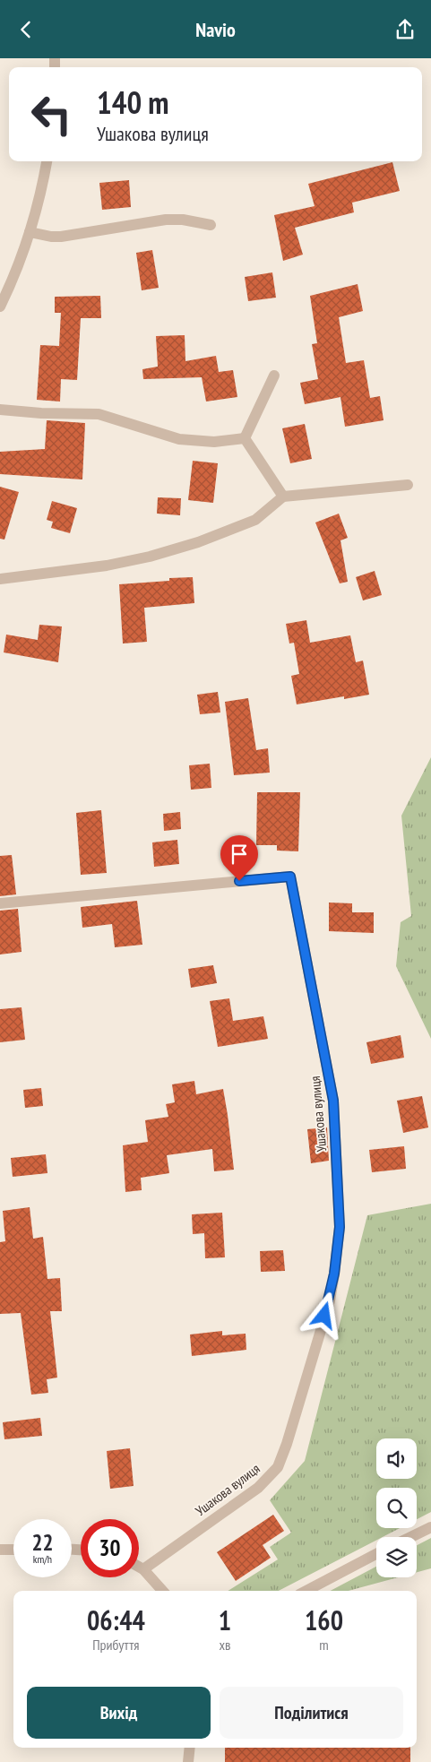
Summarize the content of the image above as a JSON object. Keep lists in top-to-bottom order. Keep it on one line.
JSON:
{"streets":{"street":["Ушакова вулиця"]},"page":{"header":"Navio","turn":["140 m","Ушакова вулиця"],"speed":"22 km/h","limit":"30","eta":["06:44","Прибуття","1","хв","160","m"],"buttons":["Вихід","Поділитися"]}}
